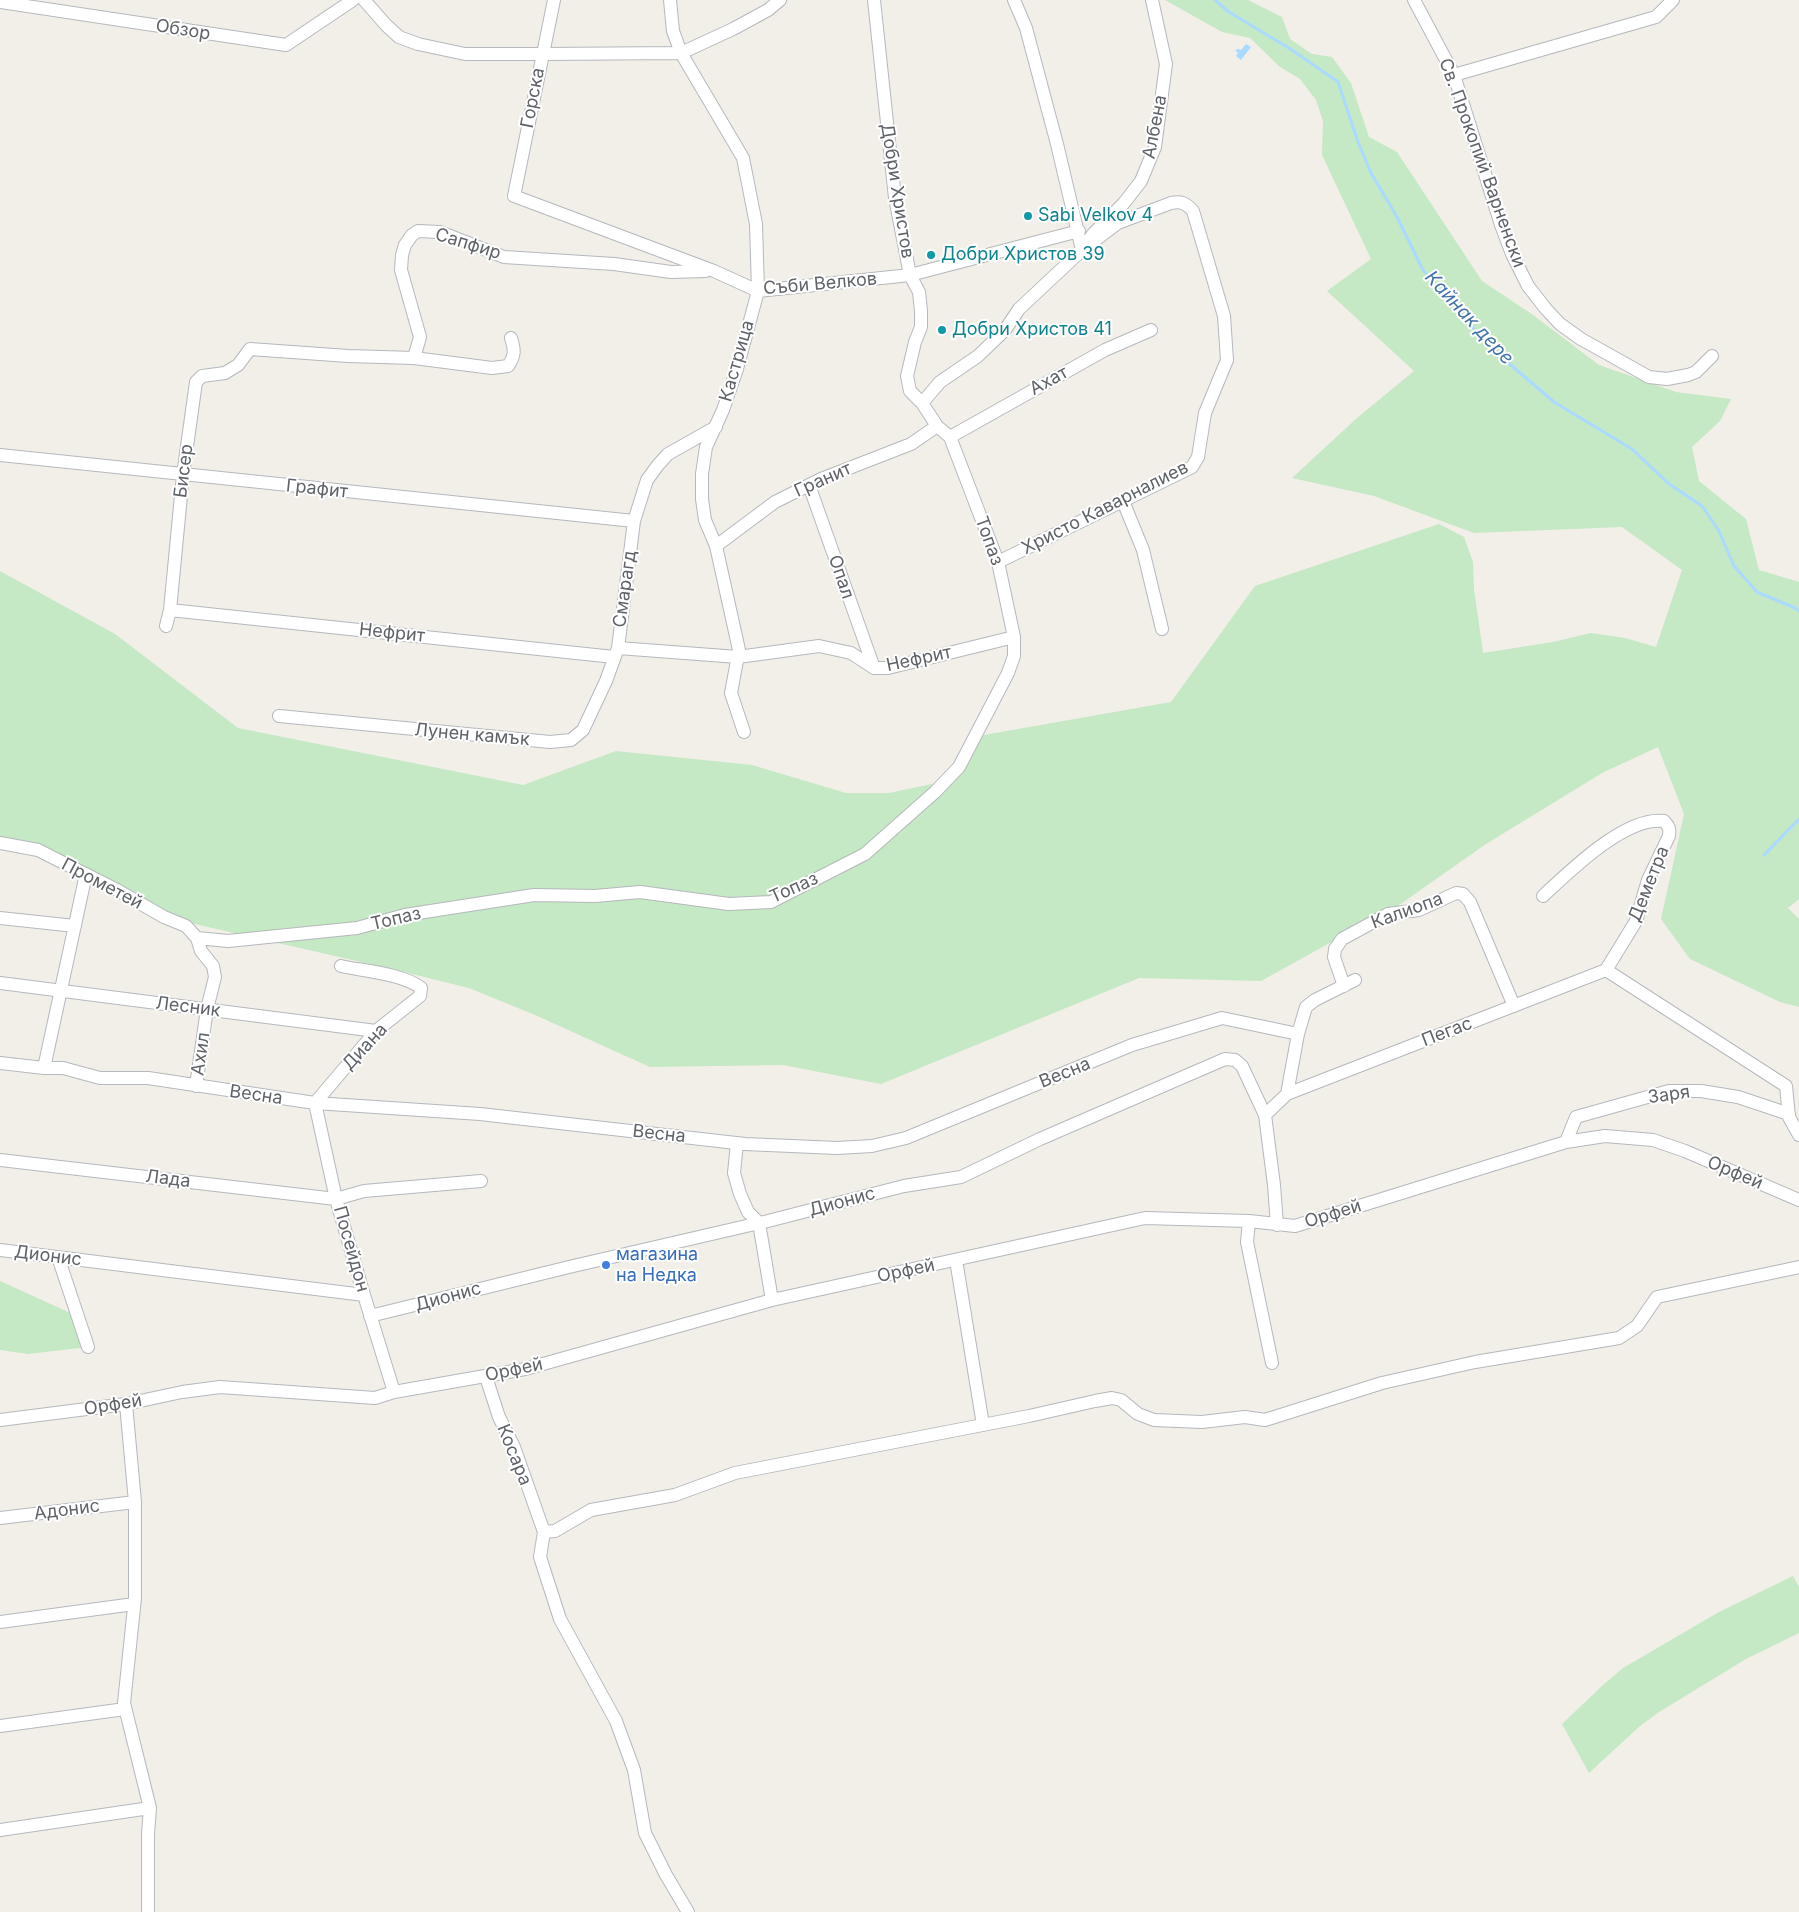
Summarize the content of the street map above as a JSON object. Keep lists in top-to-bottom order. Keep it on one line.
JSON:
{"streets":{"street":["Обзор","Горска","Албена","Св. Прокопий Варненски","Добри Христов","Сапфир","Съби Велков","Кастрица","Ахат","Бисер","Гранит","Графит","Христо Каварналиев","Топаз","Опал","Смарагд","Нефрит","Лунен камък","Прометей","Деметра","Калиопа","Лесник","Пегас","Диана","Ахил","Весна","Заря","Орфей","Лада","Дионис","Посейдон","Косара","Адонис"]},"crossings":[["Горска","Съби Велков"],["Албена","Добри Христов"],["Албена","Христо Каварналиев"],["Албена","Топаз"],["Добри Христов","Съби Велков"],["Добри Христов","Топаз"],["Сапфир","Съби Велков"],["Сапфир","Бисер"],["Съби Велков","Кастрица"],["Кастрица","Гранит"],["Кастрица","Смарагд"],["Кастрица","Нефрит"],["Ахат","Топаз"],["Бисер","Графит"],["Бисер","Нефрит"],["Гранит","Топаз"],["Гранит","Опал"],["Графит","Смарагд"],["Христо Каварналиев","Топаз"],["Топаз","Нефрит"],["Топаз","Прометей"],["Топаз","Ахил"],["Опал","Нефрит"],["Смарагд","Нефрит"],["Смарагд","Лунен камък"],["Нефрит","Лунен камък"],["Прометей","Ахил"],["Деметра","Пегас"],["Калиопа","Пегас"],["Калиопа","Весна"],["Лесник","Диана"],["Лесник","Ахил"],["Диана","Весна"],["Диана","Посейдон"],["Ахил","Весна"],["Весна","Посейдон"],["Заря","Орфей"],["Орфей","Посейдон"],["Орфей","Косара"],["Лада","Посейдон"],["Дионис","Посейдон"]],"water":["Кайнак дере"],"places":["Sabi Velkov 4","Добри Христов 39","Добри Христов 41","магазина на Недка"]}
